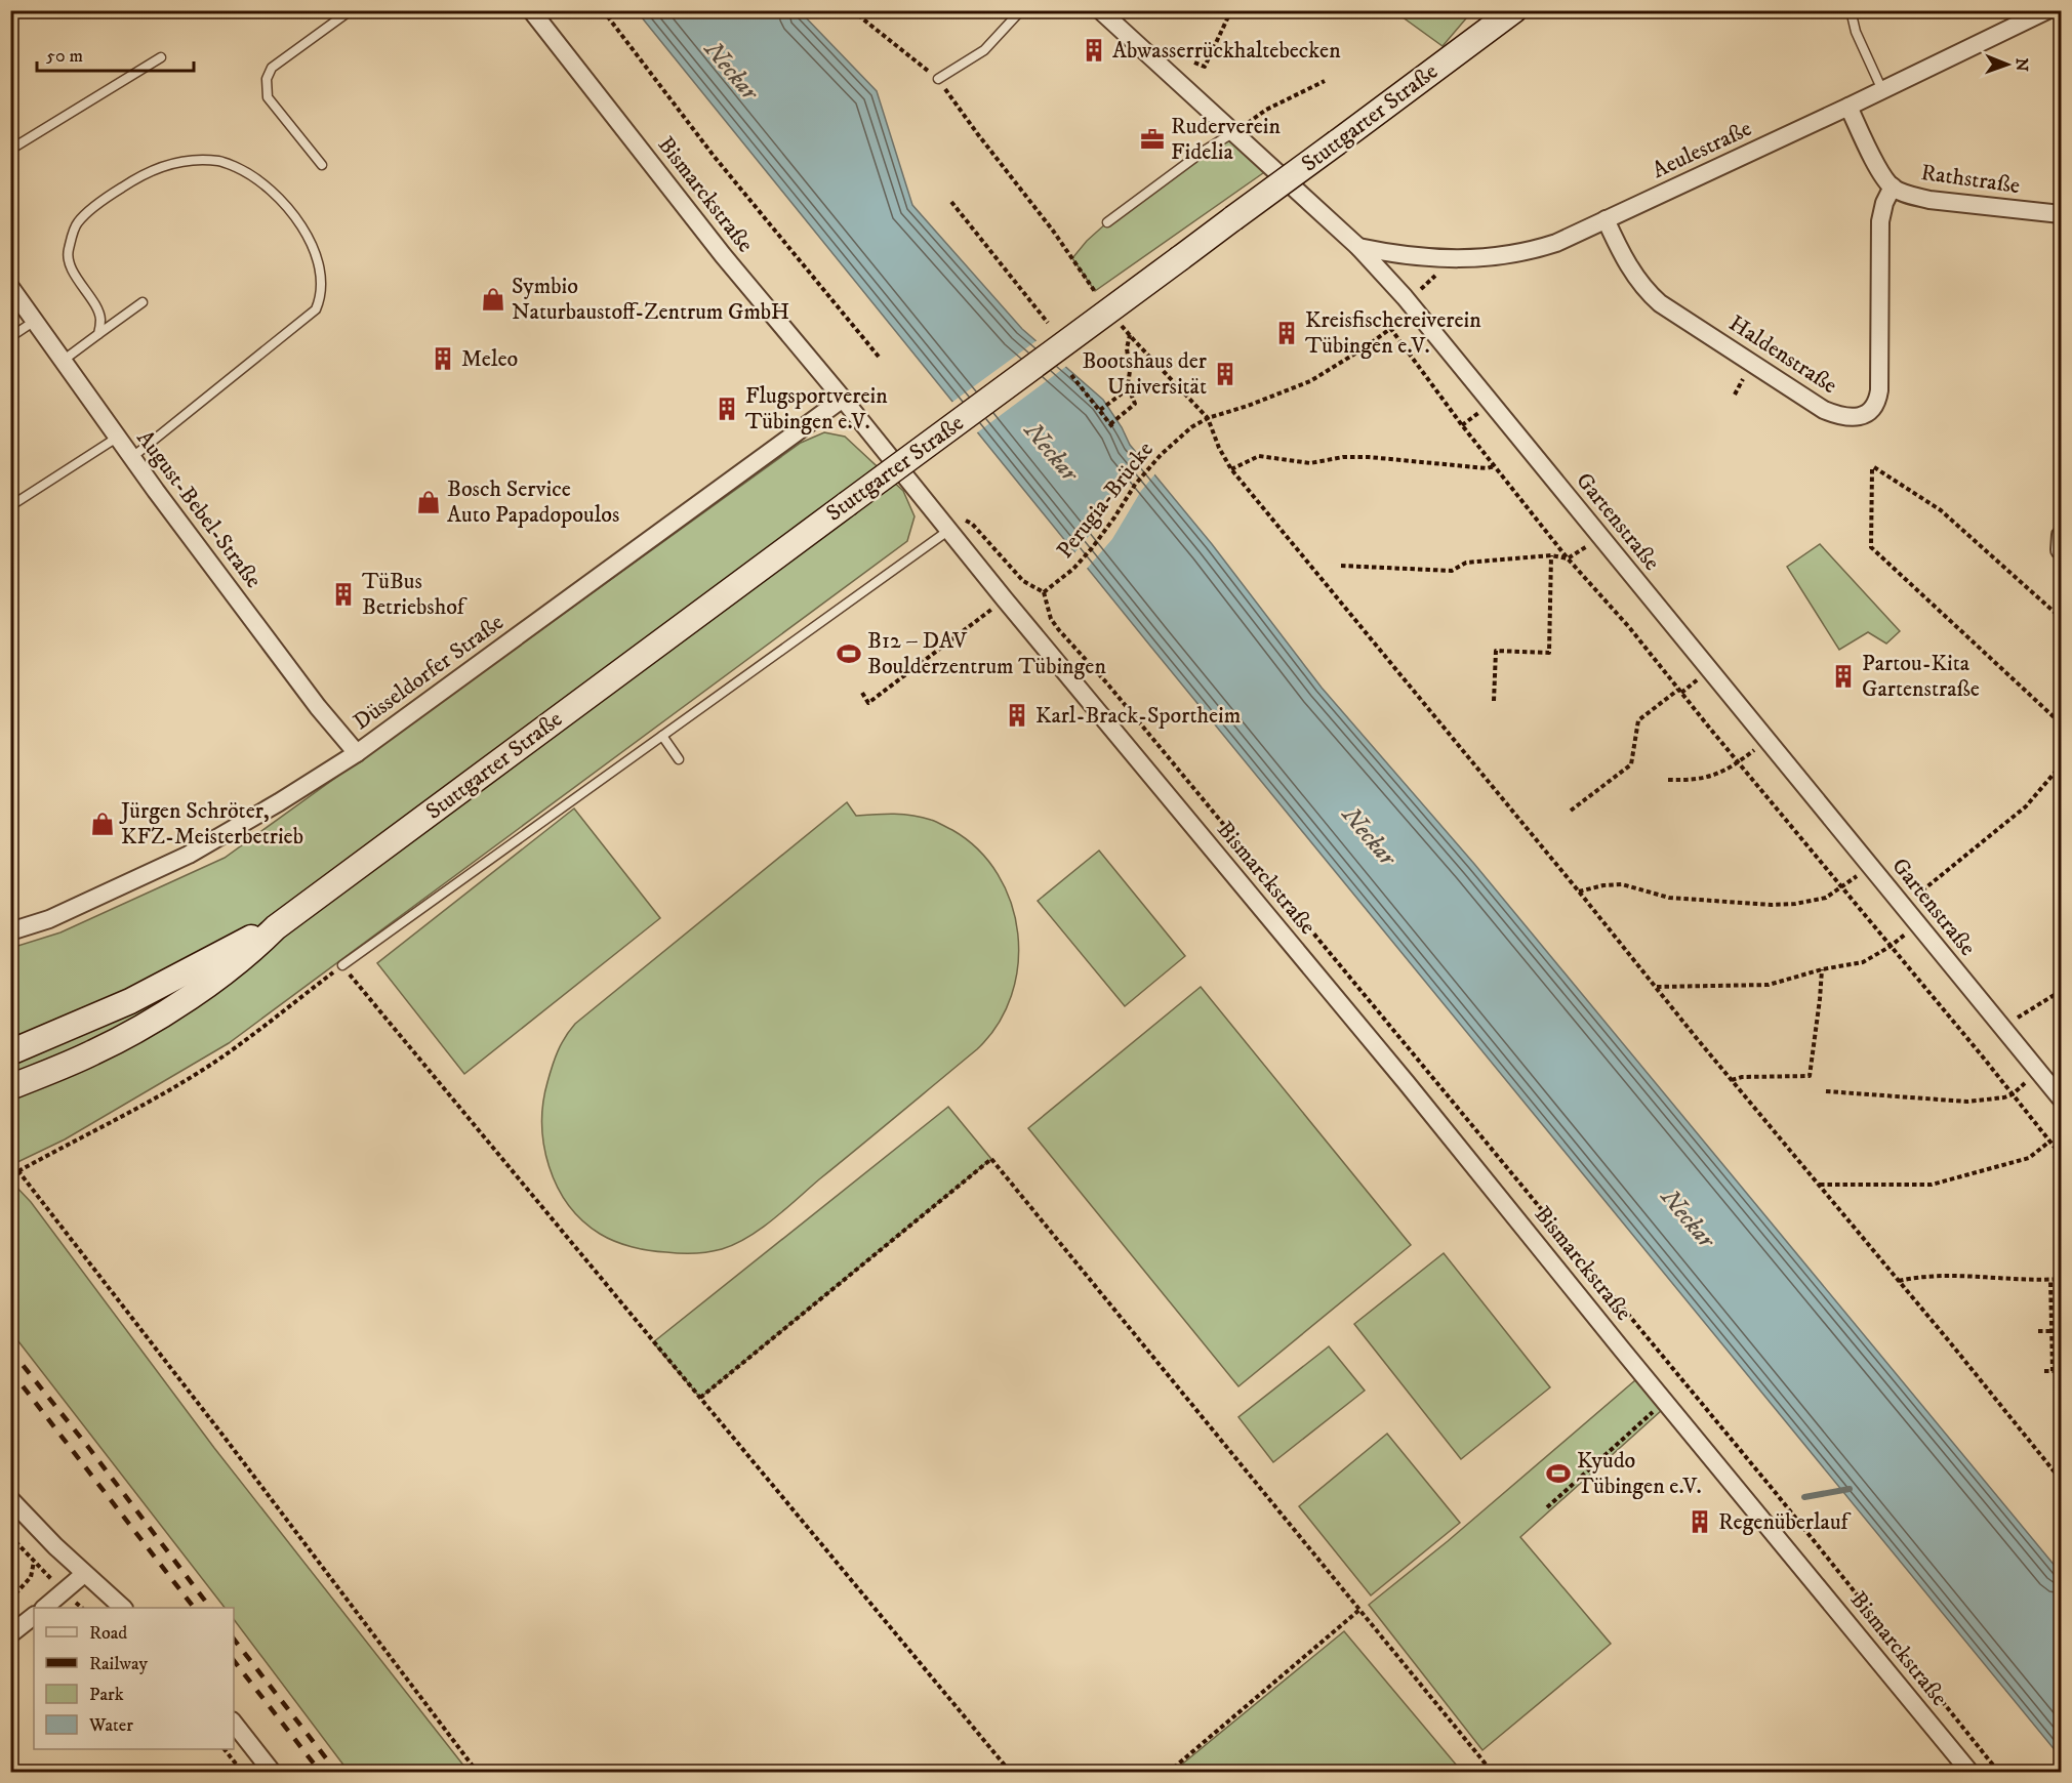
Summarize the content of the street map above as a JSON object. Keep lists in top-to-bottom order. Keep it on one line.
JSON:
{"streets":{"main road":["Stuttgarter Straße"],"street":["Aeulestraße","Rathstraße","Bismarckstraße","Haldenstraße","August-Bebel-Straße","Gartenstraße","Düsseldorfer Straße"],"path":["Perugia-Brücke"]},"crossings":[["Aeulestraße","Rathstraße"],["Aeulestraße","Haldenstraße"],["Aeulestraße","Perugia-Brücke"],["Aeulestraße","Gartenstraße"],["Rathstraße","Haldenstraße"],["Bismarckstraße","Düsseldorfer Straße"],["Perugia-Brücke","Gartenstraße"],["August-Bebel-Straße","Düsseldorfer Straße"]],"water":["Neckar"],"places":{"building":["Abwasserrückhaltebecken","Kreisfischereiverein Tübingen e.V.","Meleo","Bootshaus der Universität","Flugsportverein Tübingen e.V.","TüBus Betriebshof","Partou-Kita Gartenstraße","Karl-Brack-Sportheim","Regenüberlauf"],"office":["Ruderverein Fidelia"],"shop":["Symbio Naturbaustoff-Zentrum GmbH","Bosch Service Auto Papadopoulos","Jürgen Schröter, KFZ-Meisterbetrieb"],"sports":["B12 – DAV Boulderzentrum Tübingen","Kyudo Tübingen e.V."]},"legend":["Road","Railway","Park","Water"],"scale_bar":"50 m","north":"right"}
